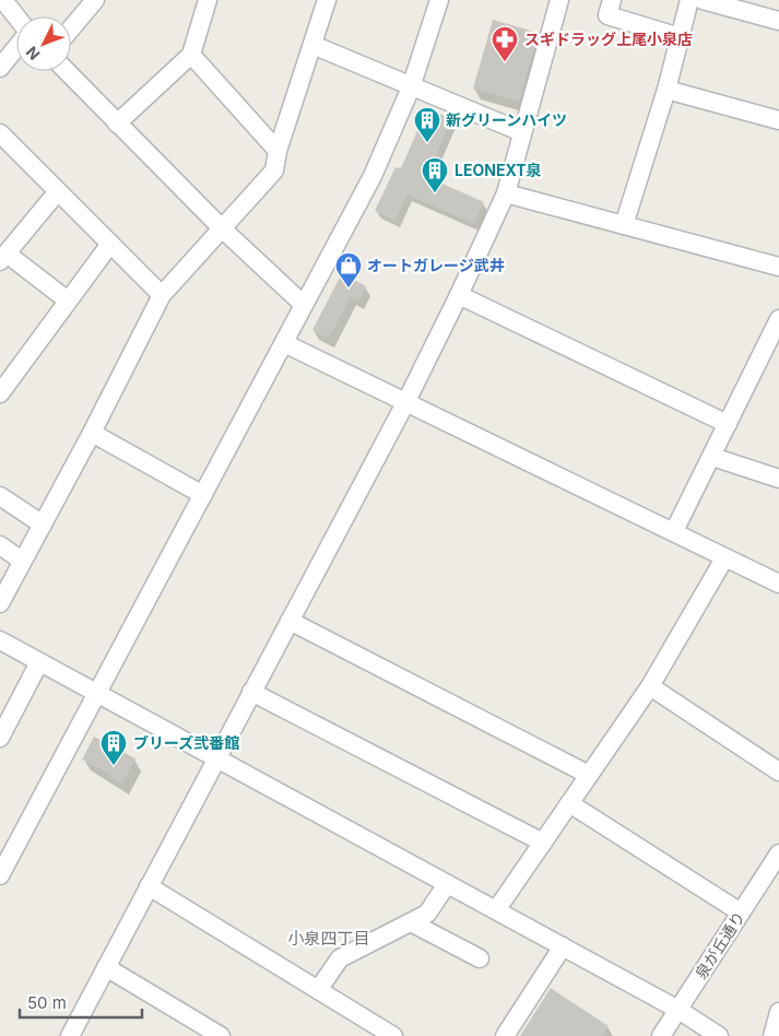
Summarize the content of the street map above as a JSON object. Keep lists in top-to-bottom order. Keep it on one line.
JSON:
{"streets":{"street":["泉が丘通り"]},"districts":["小泉四丁目"],"places":{"pharmacy":["スギドラッグ上尾小泉店"],"building":["新グリーンハイツ","LEONEXT泉","ブリーズ弐番館"],"shop":["オートガレージ武井"]},"scale_bar":"50 m","north":"bottom left"}
